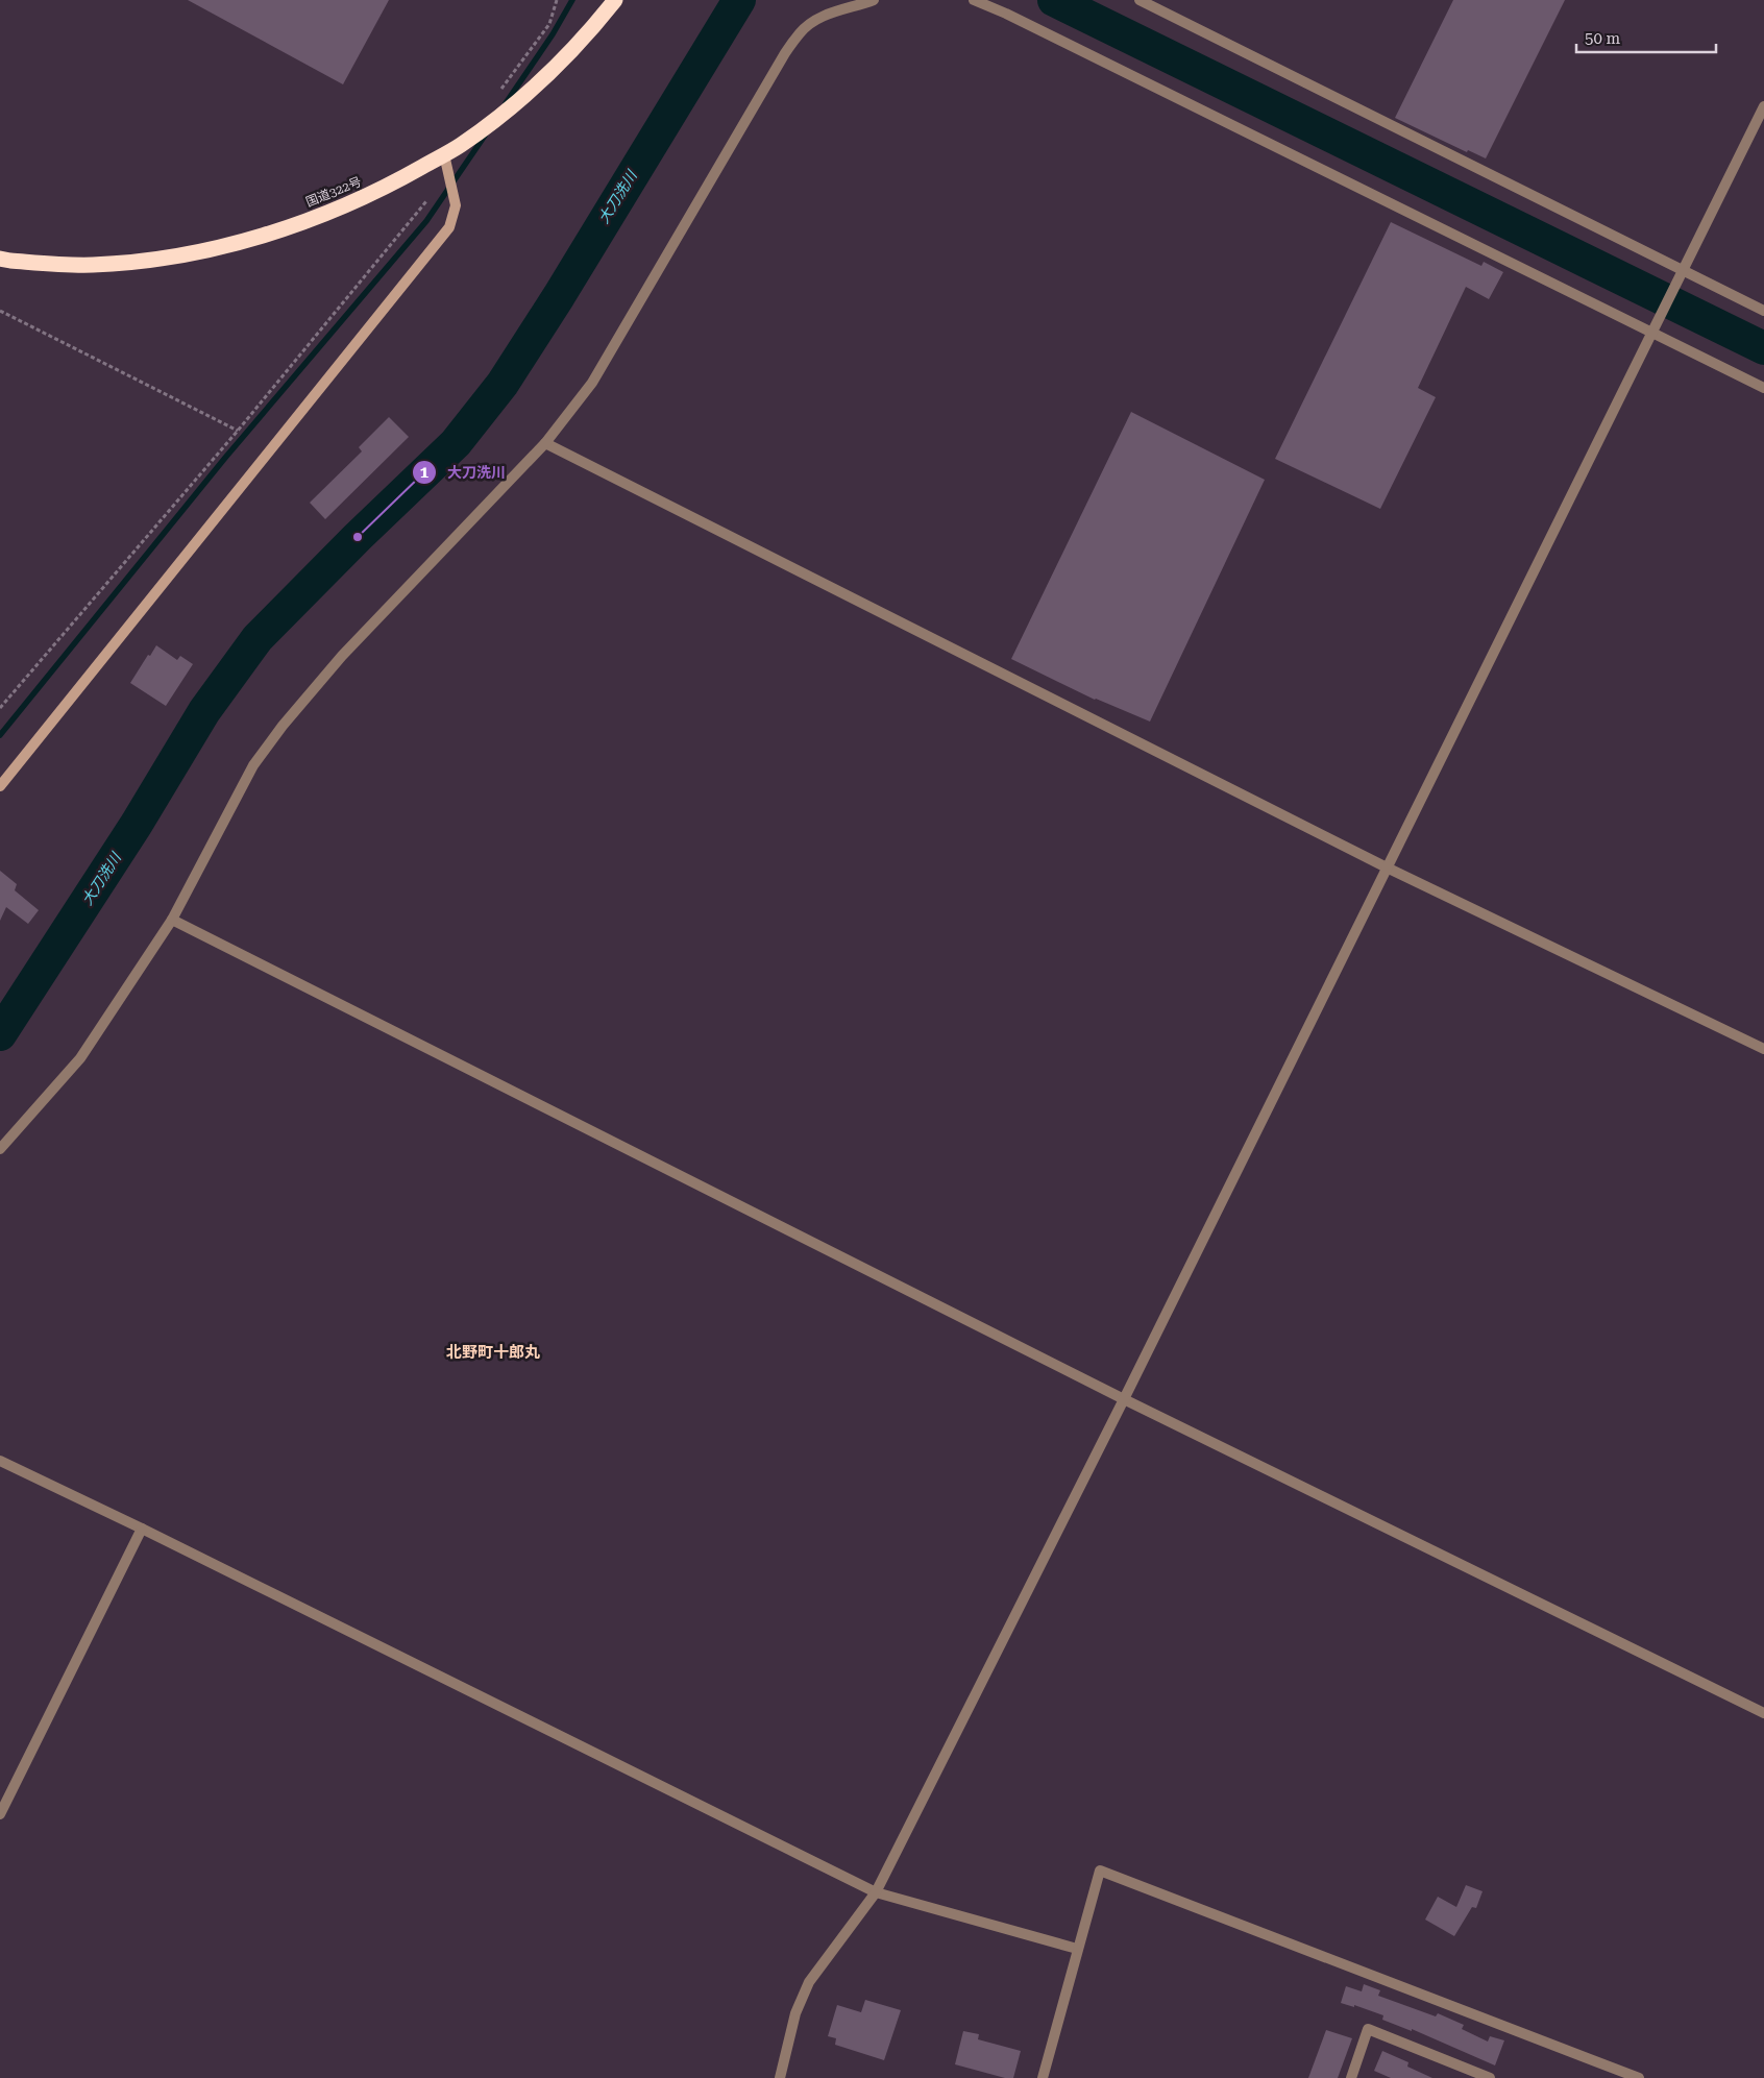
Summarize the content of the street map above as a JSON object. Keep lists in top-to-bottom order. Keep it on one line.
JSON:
{"streets":{"highway":["国道322号"]},"districts":["北野町十郎丸"],"water":["大刀洗川"],"places":["大刀洗川"],"scale_bar":"50 m"}
